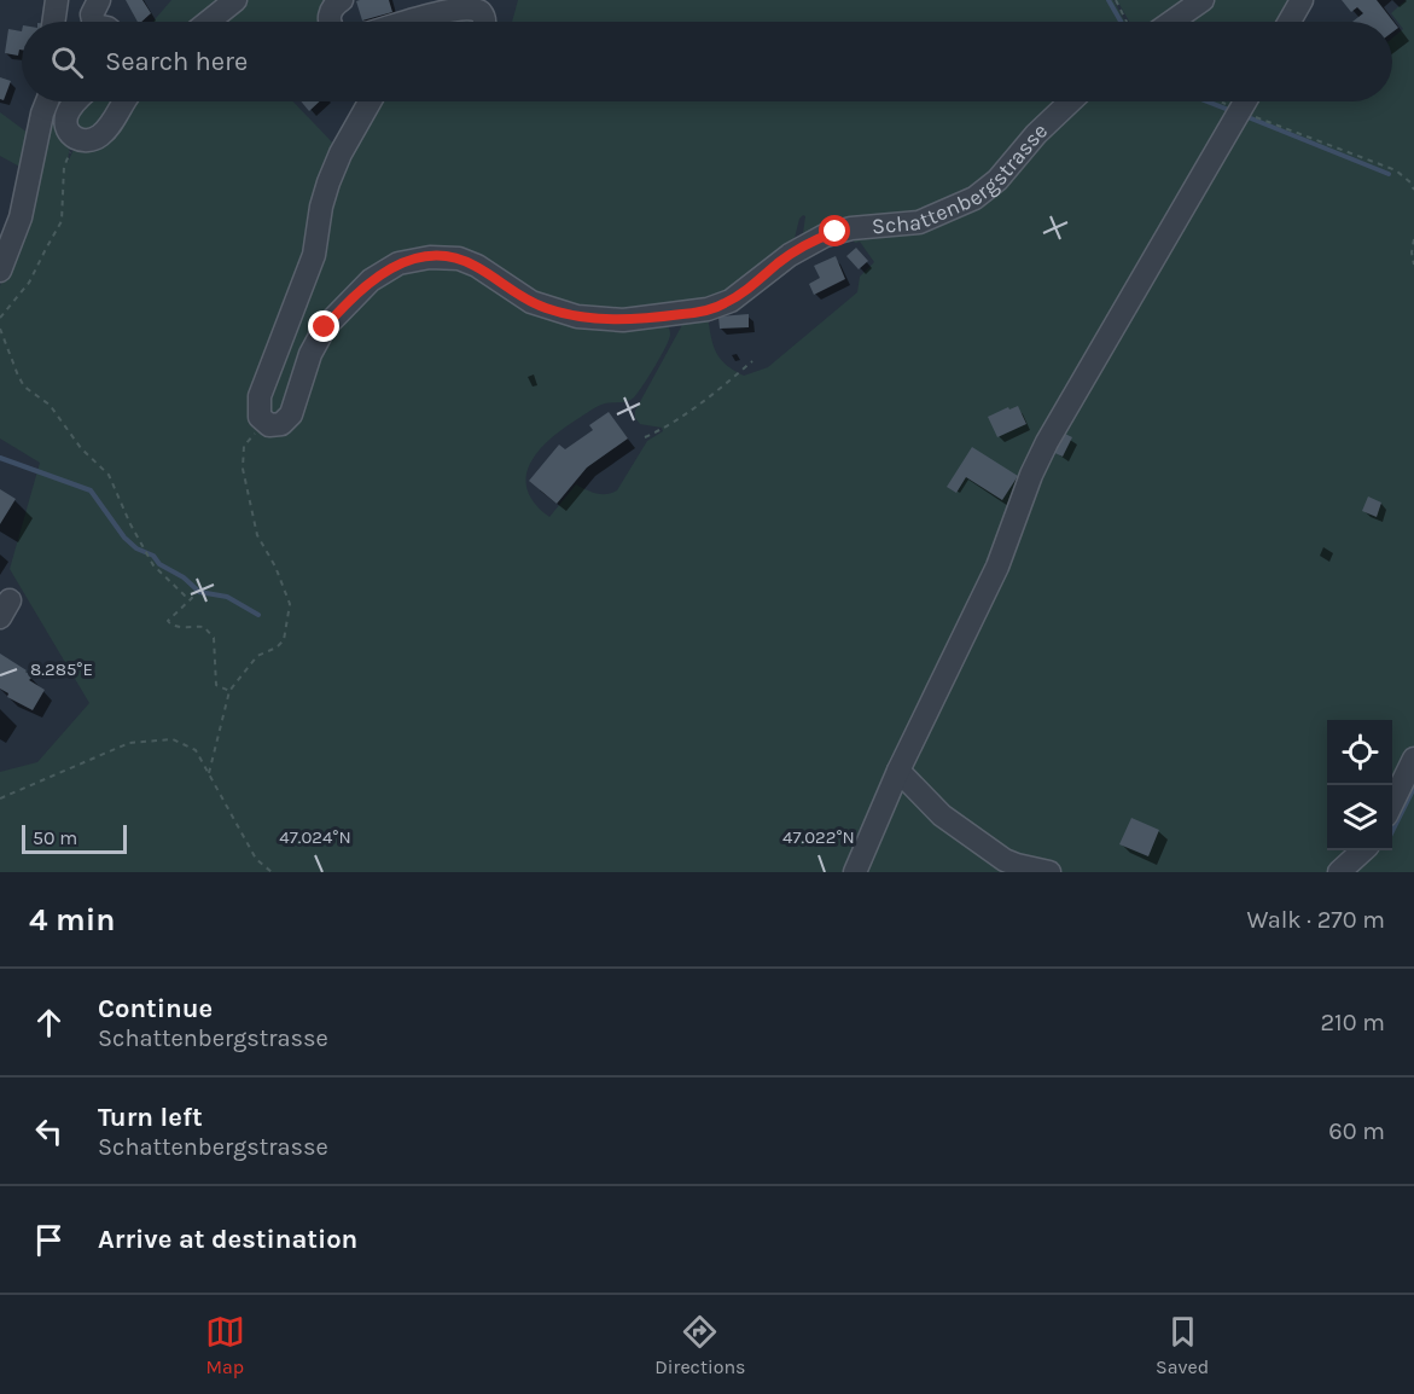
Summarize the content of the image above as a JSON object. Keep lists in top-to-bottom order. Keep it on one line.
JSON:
{"streets":{"street":["Schattenbergstrasse"]},"scale_bar":"50 m","page":{"search":"Search here","scale":"50 m","heading":["4 min","Walk · 270 m"],"list":[["Continue","Schattenbergstrasse","210 m"],["Turn left","Schattenbergstrasse","60 m"],"Arrive at destination"],"nav":["Map","Directions","Saved"]},"coordinates":["8.285°E","47.024°N","47.022°N"]}
